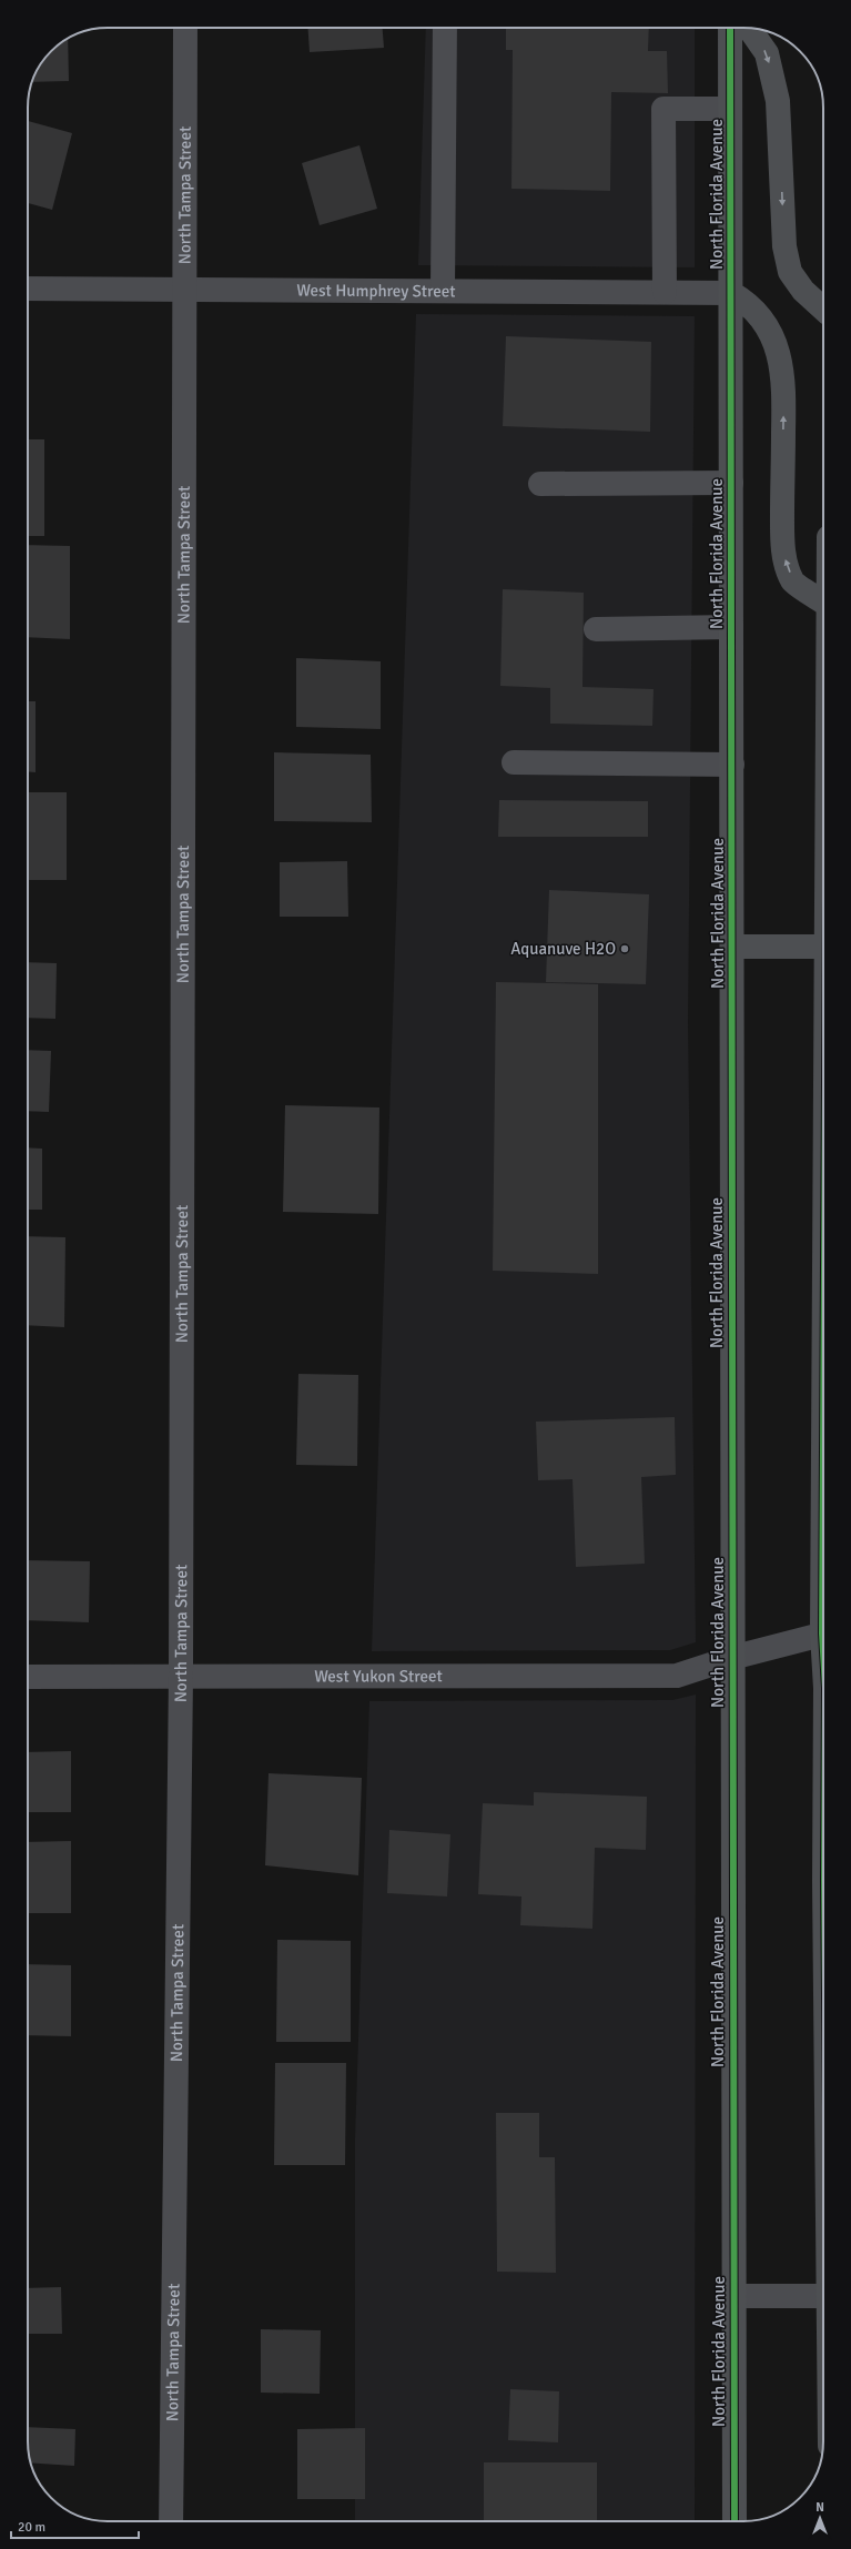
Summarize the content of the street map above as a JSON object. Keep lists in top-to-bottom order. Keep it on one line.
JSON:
{"streets":{"main road":["North Florida Avenue"],"street":["North Tampa Street","West Humphrey Street","West Yukon Street"]},"crossings":[["North Florida Avenue","West Humphrey Street"],["North Florida Avenue","West Yukon Street"],["North Tampa Street","West Humphrey Street"],["North Tampa Street","West Yukon Street"]],"places":["Aquanuve H2O"],"scale_bar":"20 m","north":"top"}
